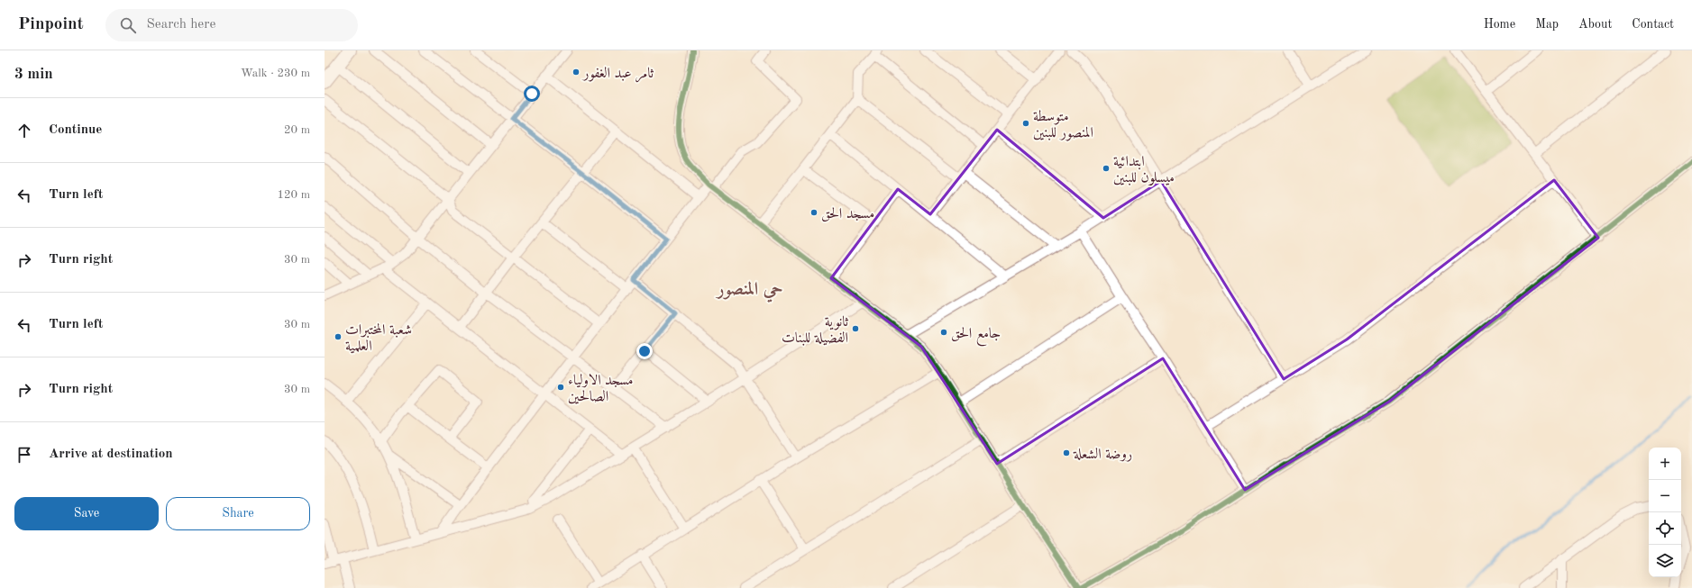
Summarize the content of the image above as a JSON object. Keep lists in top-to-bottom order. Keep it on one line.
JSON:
{"districts":["حي المنصور"],"places":["ثامر عبد الغفور","متوسطة المنصور للبنين","ابتدائية ميسلون للبنين","مسجد الحق","ثانوية الفضيلة للبنات","جامع الحق","شعبة المختبرات العلمية","مسجد الاولياء الصالحين","روضة الشعلة"],"page":{"header":"Pinpoint","search":"Search here","nav":["Home","Map","About","Contact"],"heading":["3 min","Walk · 230 m"],"list":[["Continue","20 m"],["Turn left","120 m"],["Turn right","30 m"],["Turn left","30 m"],["Turn right","30 m"],"Arrive at destination"],"map_buttons":["+","−"],"buttons":["Save","Share"]}}
